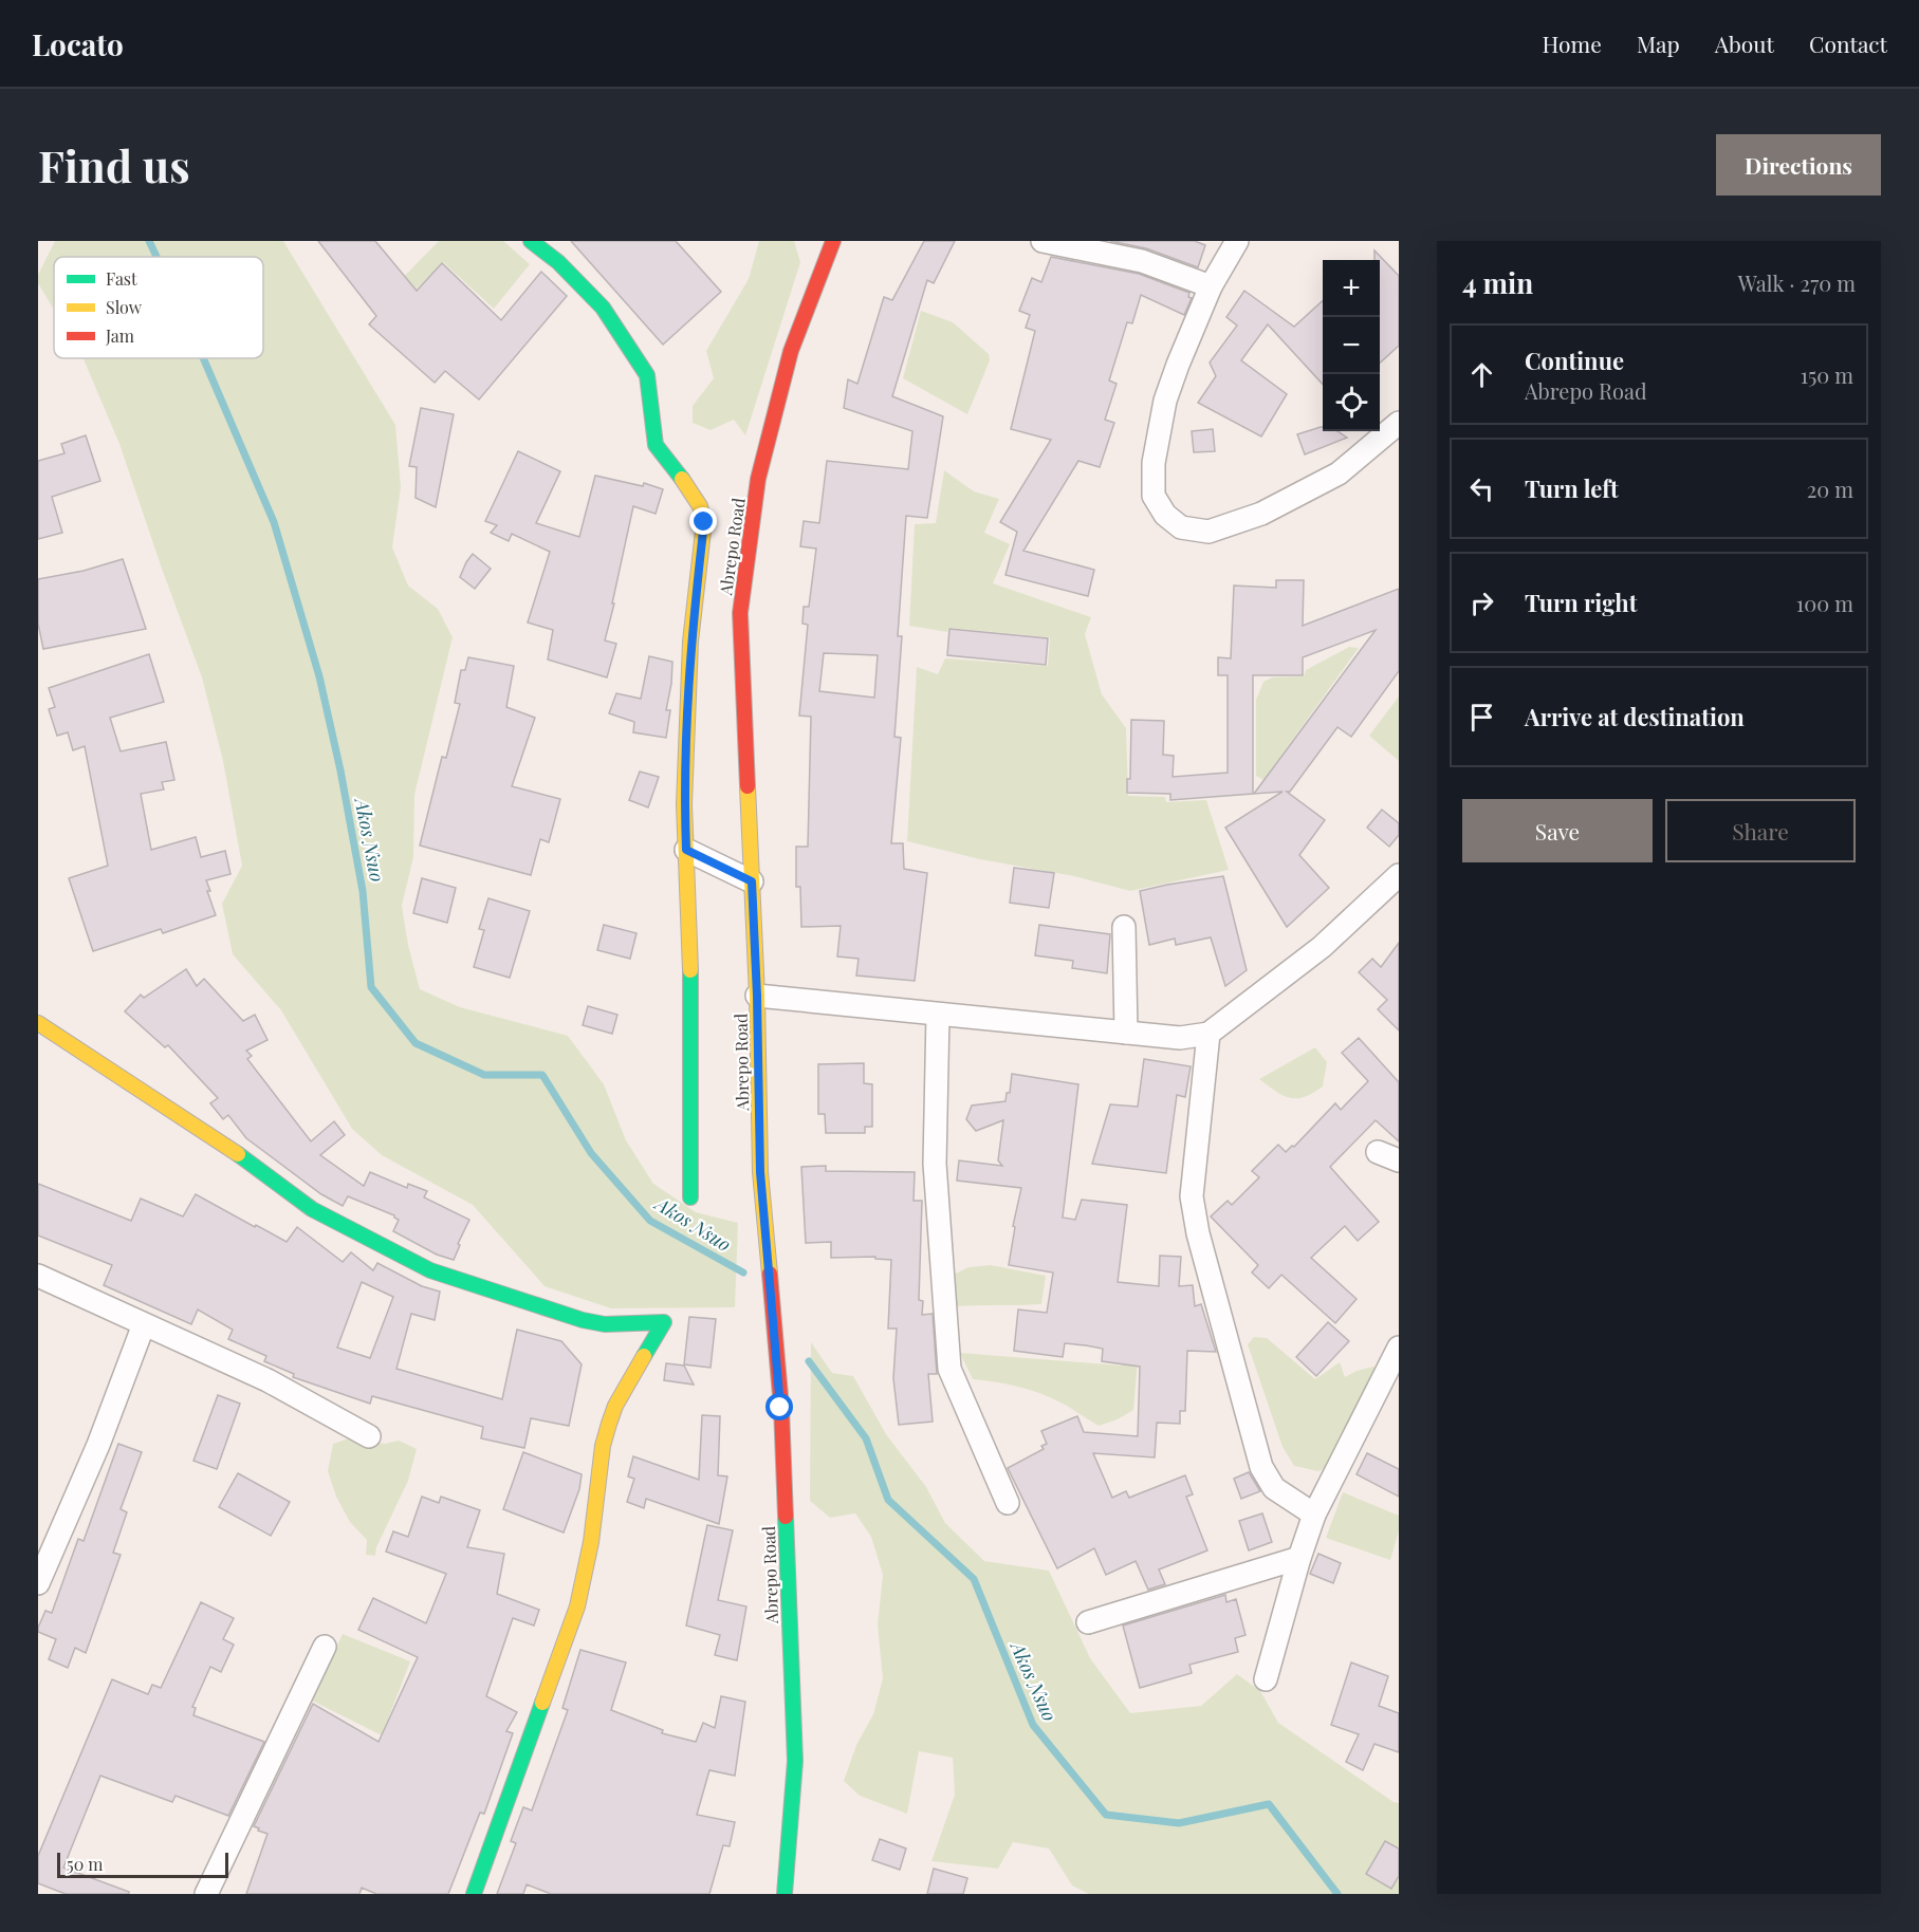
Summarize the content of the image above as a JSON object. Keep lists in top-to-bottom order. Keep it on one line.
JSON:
{"streets":{"street":["Abrepo Road"]},"water":["Akos Nsuo"],"legend":["Fast","Slow","Jam"],"scale_bar":"50 m","page":{"header":"Locato","nav":["Home","Map","About","Contact"],"buttons":["Directions",["Save","Share"]],"title":"Find us","heading":["4 min","Walk · 270 m"],"map_buttons":["+","−"],"list":[["Continue","Abrepo Road","150 m"],["Turn left","20 m"],["Turn right","100 m"],"Arrive at destination"],"scale":"50 m"}}
